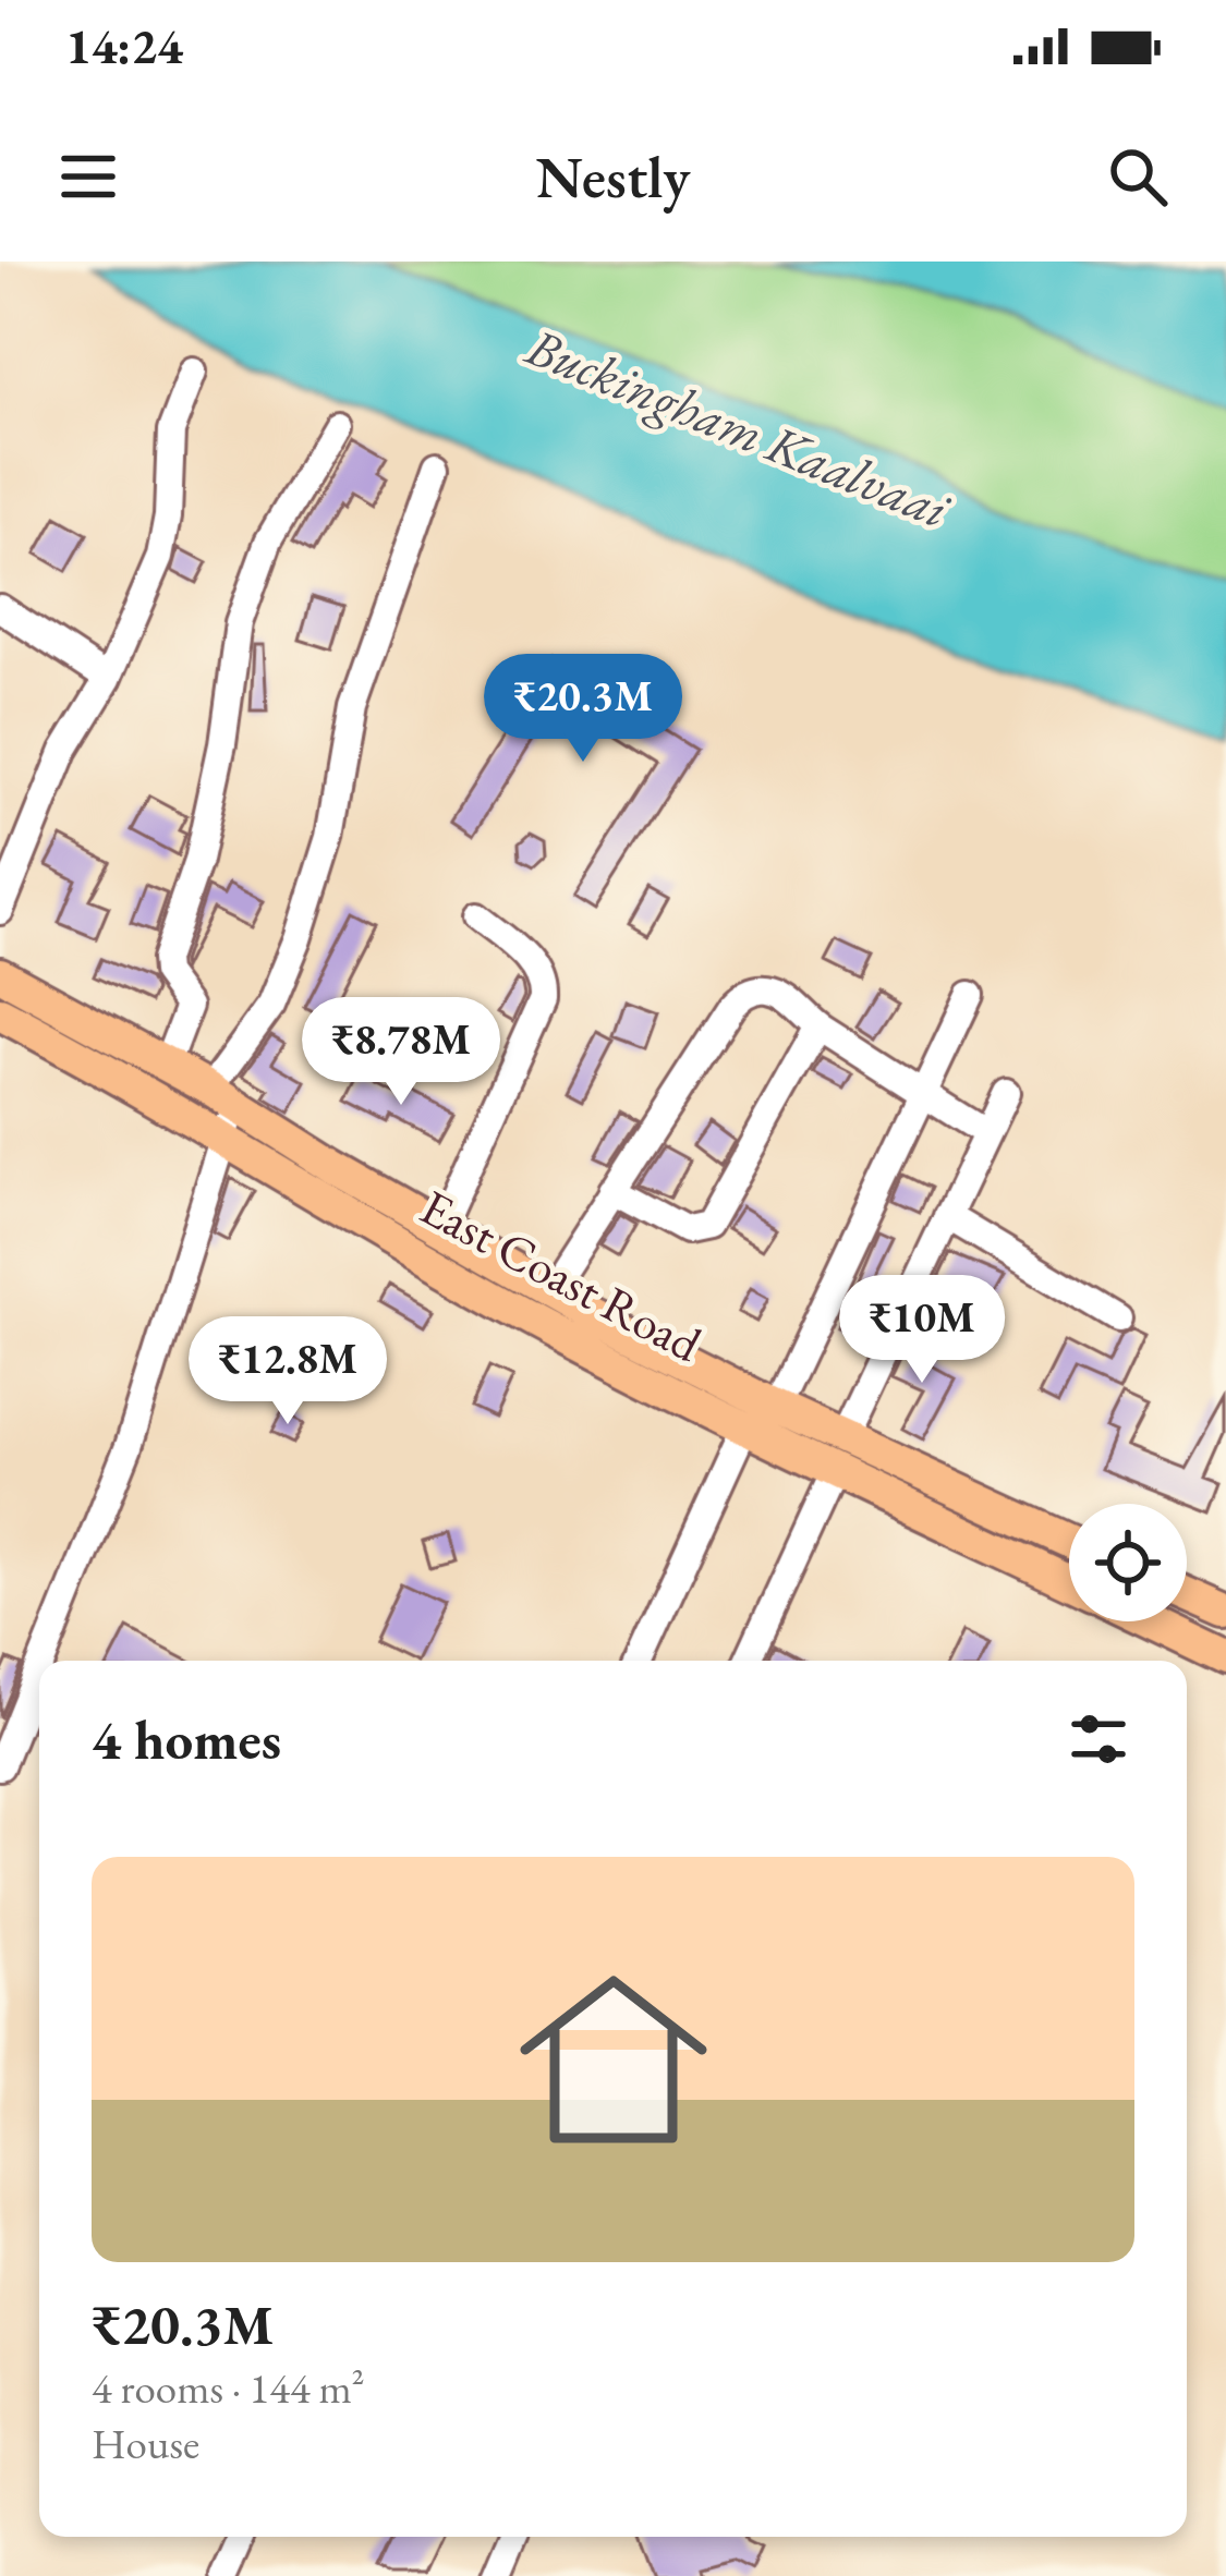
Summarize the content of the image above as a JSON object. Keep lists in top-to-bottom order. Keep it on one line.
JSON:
{"streets":{"main road":["East Coast Road"]},"water":["Buckingham Kaalvaai"],"page":{"status":"14:24","header":"Nestly","price":["₹20.3M","₹8.78M","₹10M","₹12.8M"],"heading":"4 homes","list":[{"name":"₹20.3M","note":"4 rooms · 144 m² · House"}]}}
